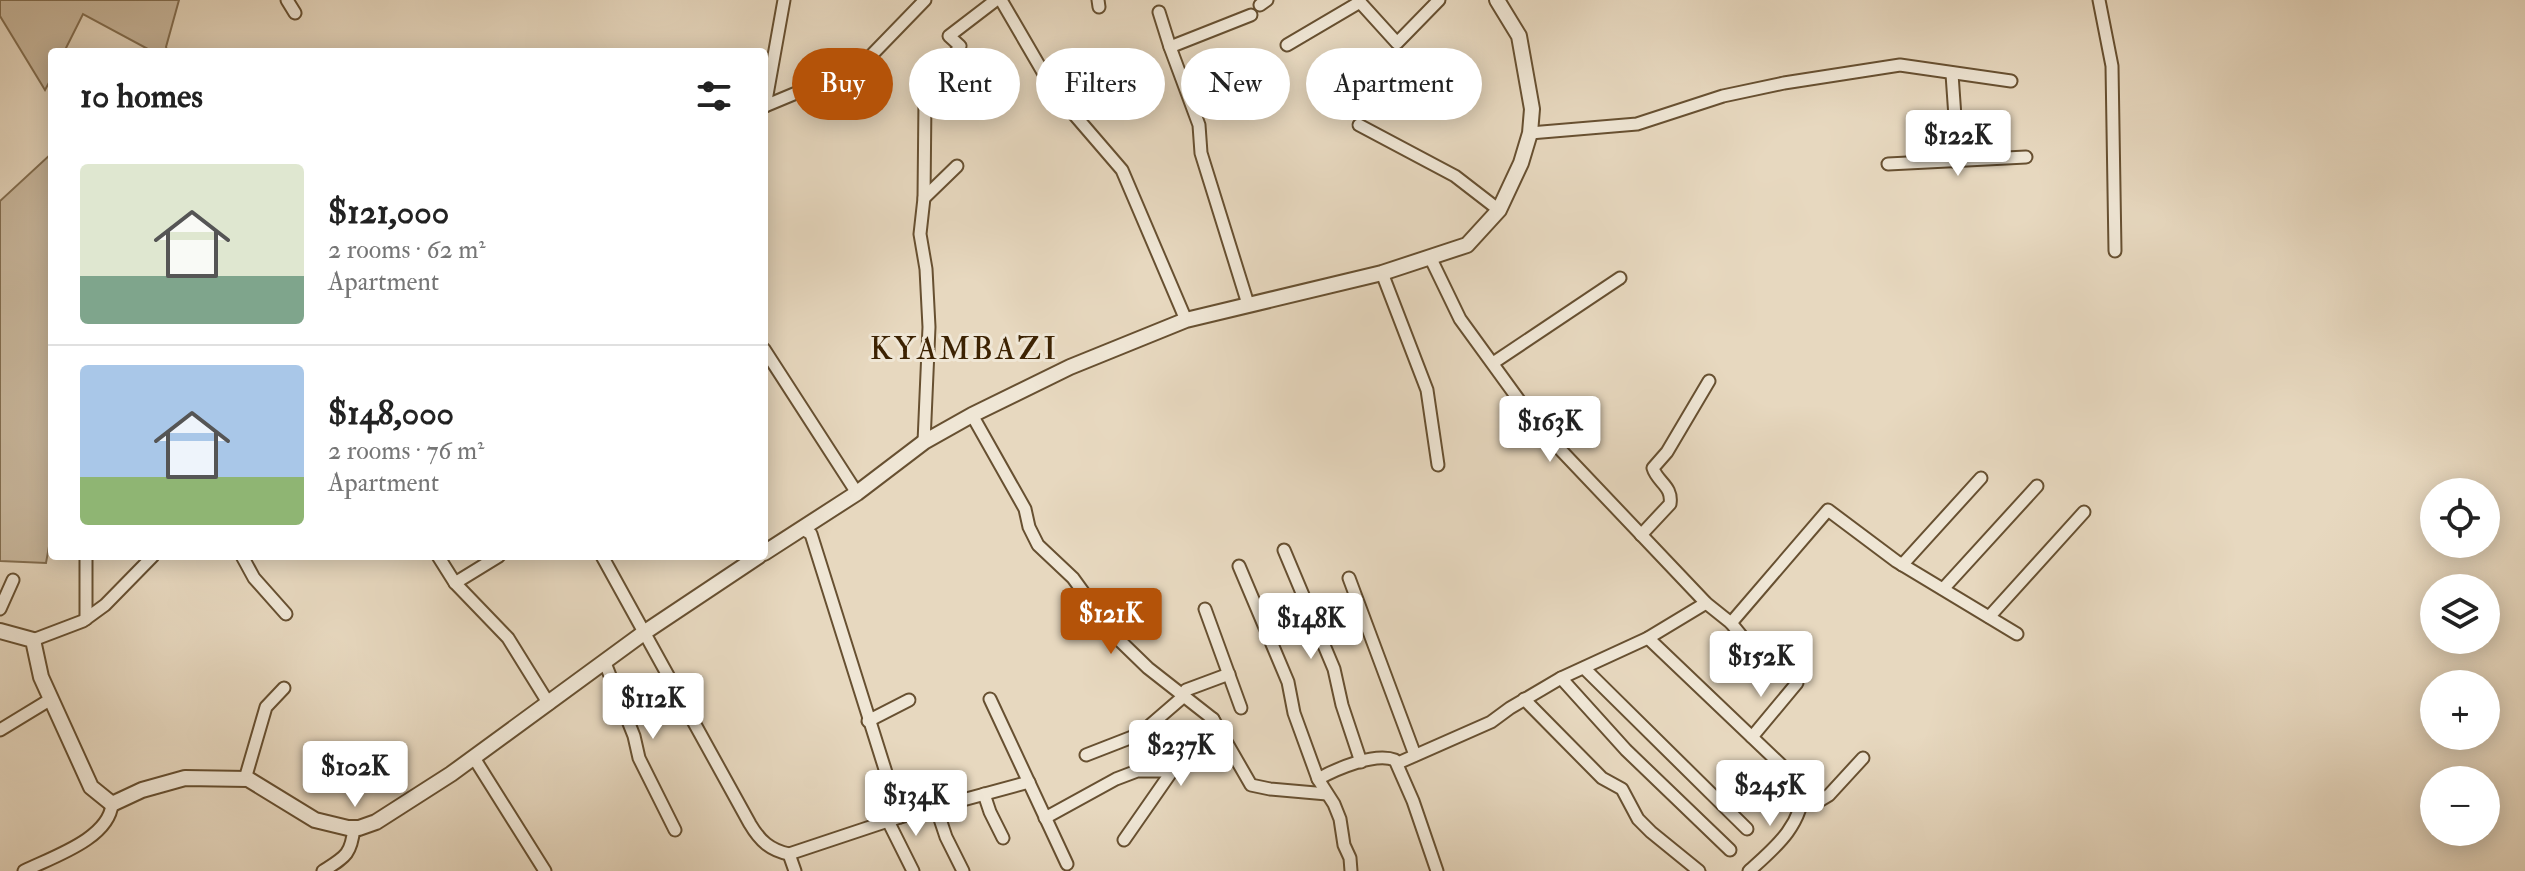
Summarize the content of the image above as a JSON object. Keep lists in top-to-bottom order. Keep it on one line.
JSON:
{"districts":["KYAMBAZI"],"page":{"chip":["Buy","Rent","Filters","New","Apartment"],"heading":"10 homes","price":["$122K","$163K","$121K","$148K","$152K","$112K","$237K","$102K","$245K","$134K"],"list":[{"name":"$121,000","note":"2 rooms · 62 m² · Apartment"},{"name":"$148,000","note":"2 rooms · 76 m² · Apartment"}],"map_buttons":["+","−"]}}
